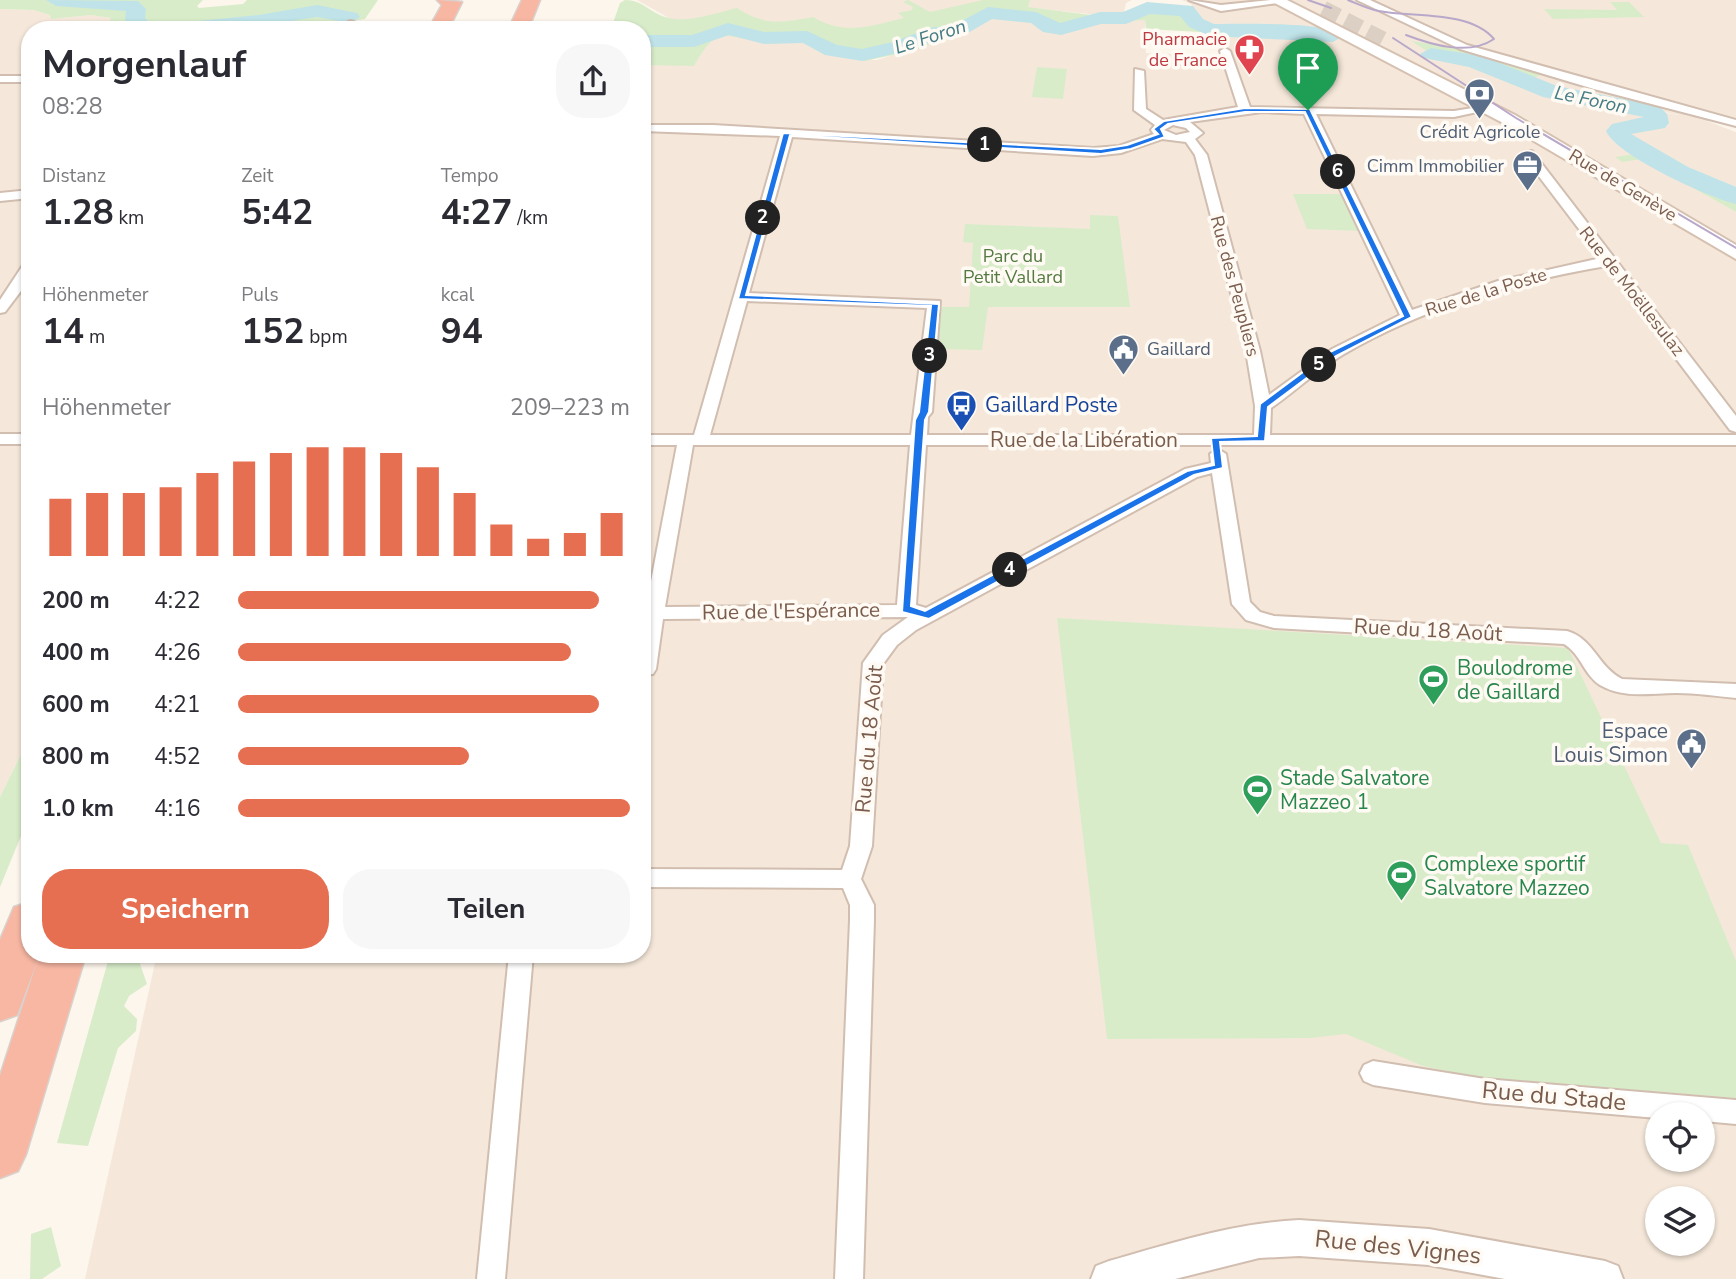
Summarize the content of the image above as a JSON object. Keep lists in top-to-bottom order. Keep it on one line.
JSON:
{"streets":{"main road":["Rue de Genève"],"street":["Rue des Peupliers","Rue de Moëllesulaz","Rue de la Poste","Rue de la Libération","Rue de l'Espérance","Rue du 18 Août","Rue du Stade","Rue des Vignes"]},"crossings":[["Rue des Peupliers","Rue de la Poste"],["Rue des Peupliers","Rue de la Libération"],["Rue de Moëllesulaz","Rue de la Poste"],["Rue de la Libération","Rue du 18 Août"],["Rue de l'Espérance","Rue du 18 Août"]],"water":["Le Foron"],"parks":["Parc du Petit Vallard"],"places":{"pharmacy":["Pharmacie de France"],"bank":["Crédit Agricole"],"office":["Cimm Immobilier"],"public building":["Gaillard","Espace Louis Simon"],"bus stop":["Gaillard Poste"],"sports":["Boulodrome de Gaillard","Stade Salvatore Mazzeo 1","Complexe sportif Salvatore Mazzeo"]},"page":{"heading":["Morgenlauf","08:28"],"pins":["1","6","2","3","5","4"],"stats":[["Distanz","1.28 km"],["Zeit","5:42"],["Tempo","4:27 /km"],["Höhenmeter","14 m"],["Puls","152 bpm"],["kcal","94"]],"chart":["Höhenmeter","209–223 m"],"list":[{"name":"200 m","note":"4:22"},{"name":"400 m","note":"4:26"},{"name":"600 m","note":"4:21"},{"name":"800 m","note":"4:52"},{"name":"1.0 km","note":"4:16"}],"buttons":["Speichern","Teilen"]}}
